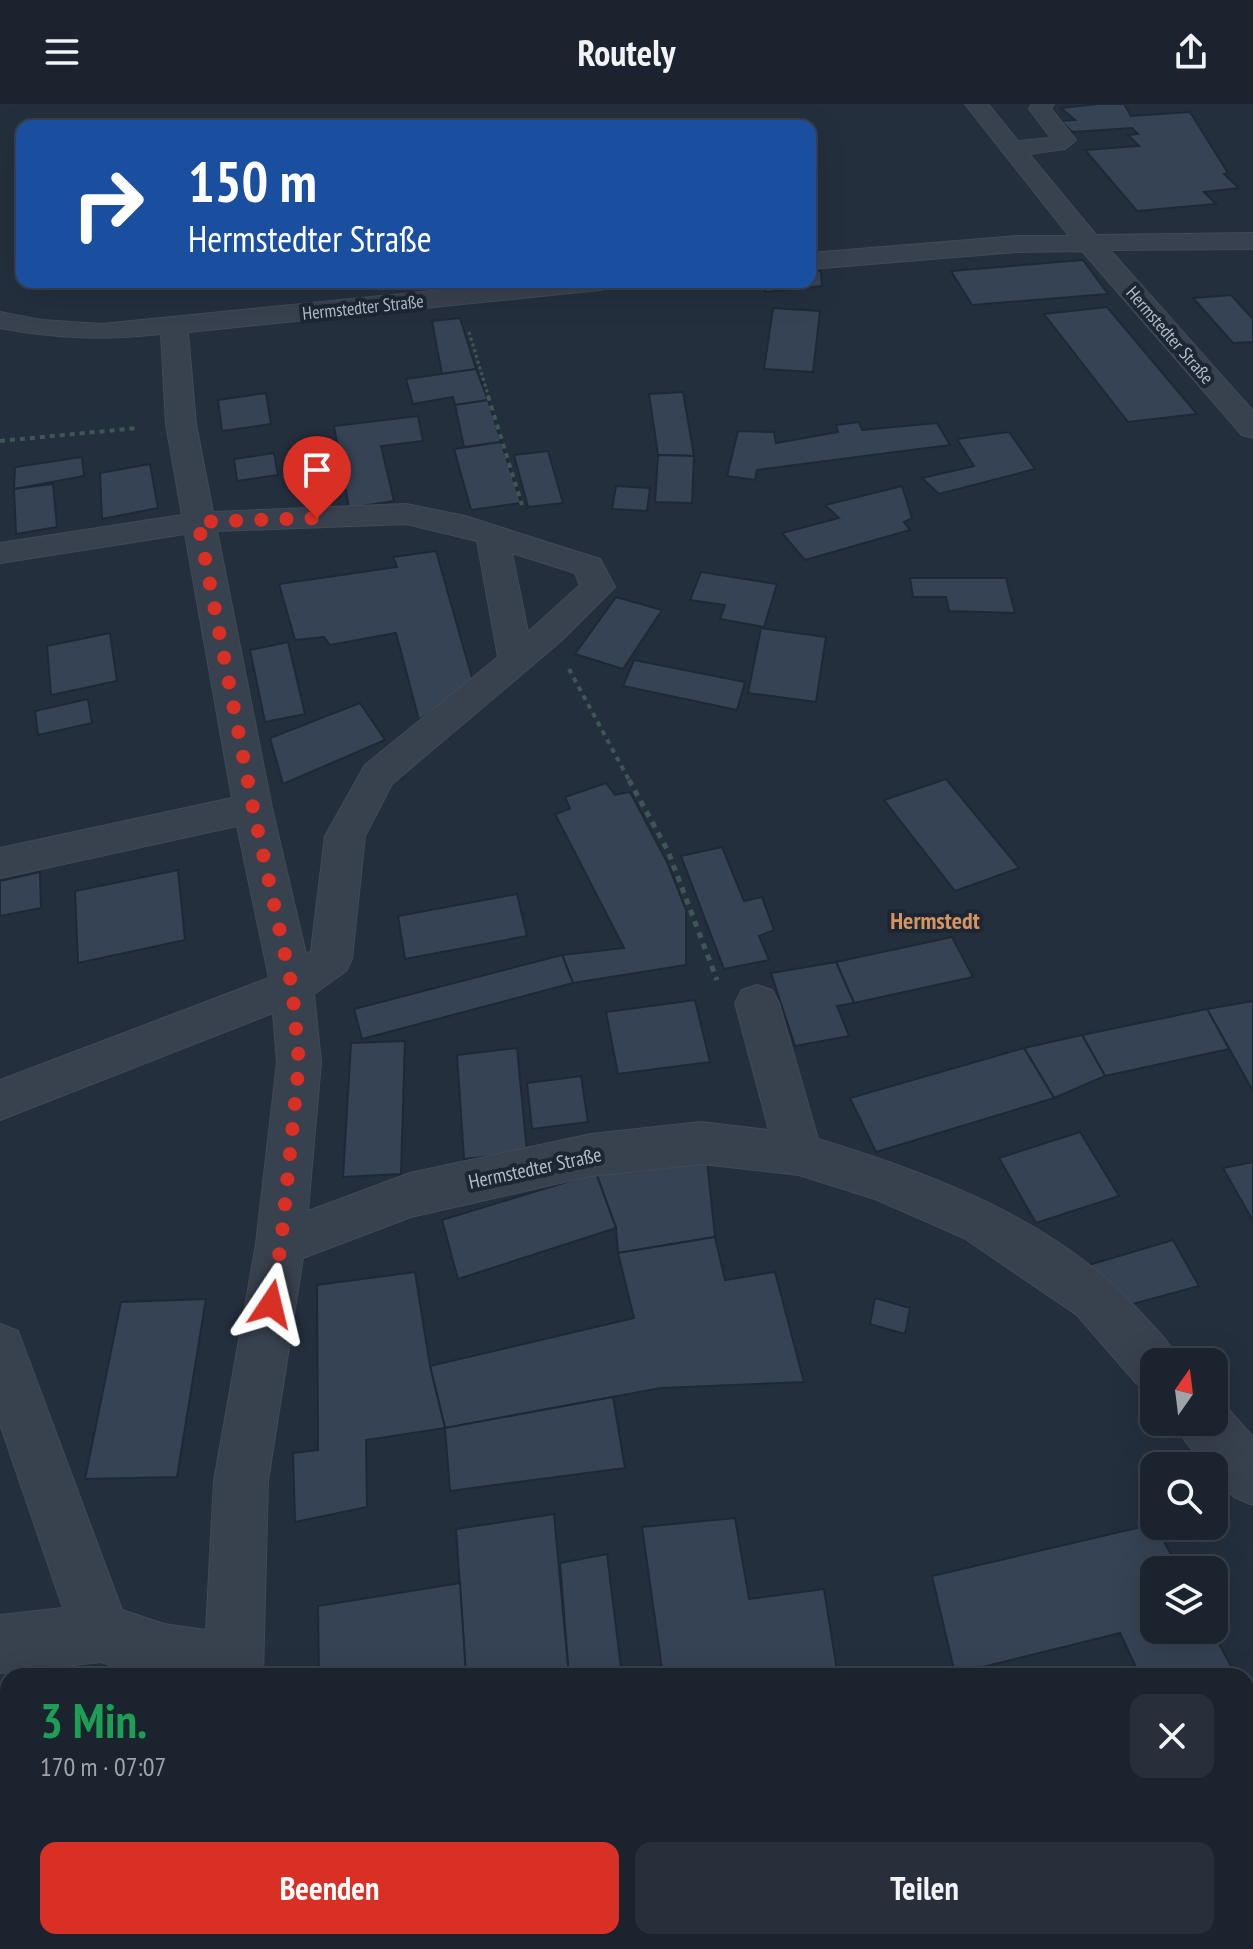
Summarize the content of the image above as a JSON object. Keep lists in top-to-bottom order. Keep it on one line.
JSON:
{"streets":{"street":["Hermstedter Straße"]},"districts":["Hermstedt"],"north":"top","page":{"header":"Routely","turn":["150 m","Hermstedter Straße"],"heading":["3 Min.","170 m · 07:07"],"buttons":["Beenden","Teilen"]}}
